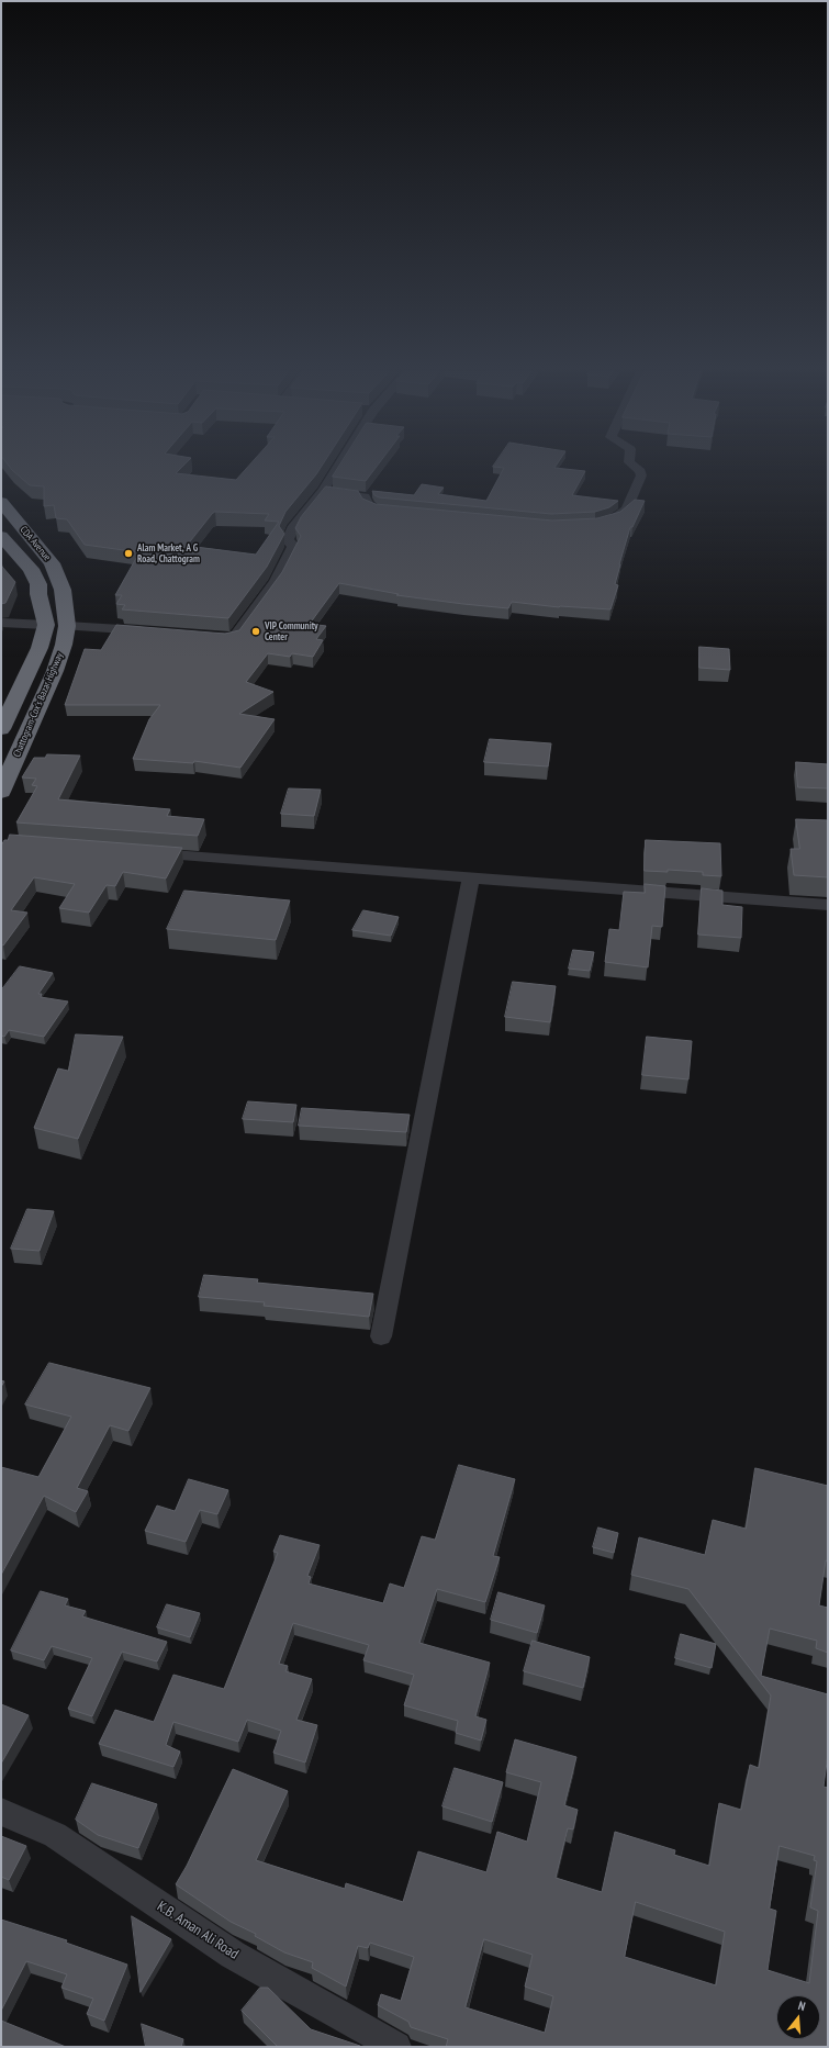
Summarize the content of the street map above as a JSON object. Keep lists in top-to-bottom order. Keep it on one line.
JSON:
{"streets":{"highway":["CDA Avenue","Chattogram-Cox's Bazar Highway"],"street":["K.B. Aman Ali Road"]},"crossings":[["CDA Avenue","Chattogram-Cox's Bazar Highway"]],"places":["Alam Market, A G Road, Chattogram","VIP Community Center"],"north":"top"}
